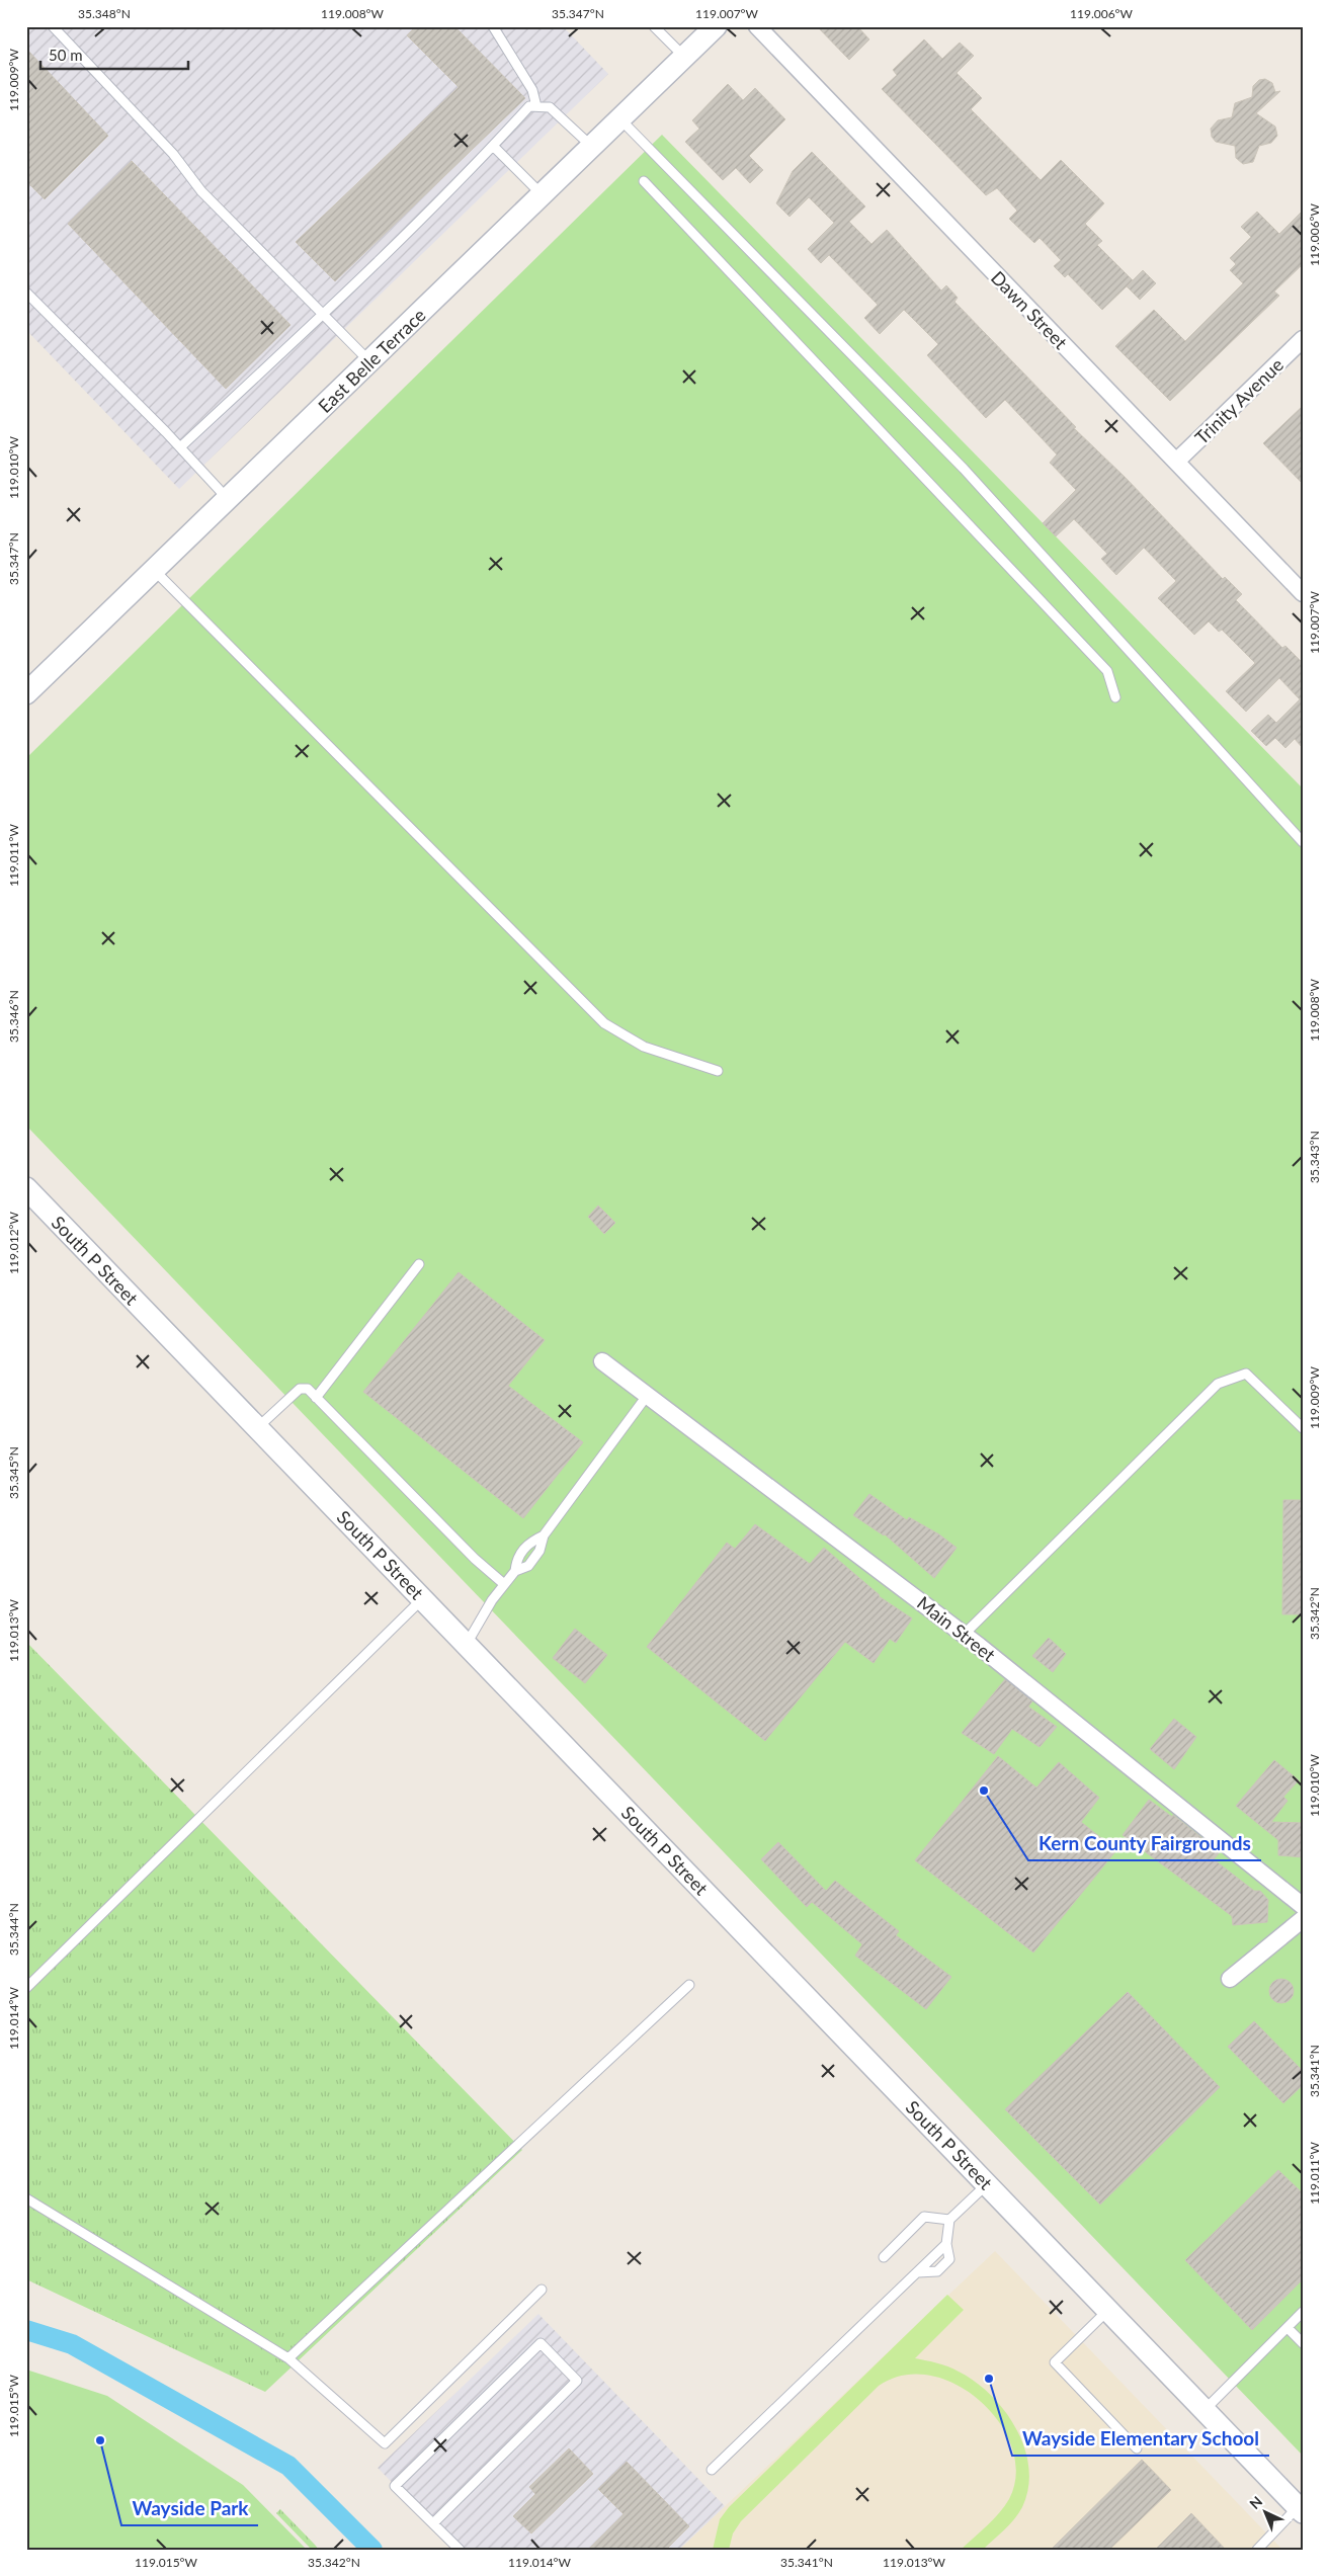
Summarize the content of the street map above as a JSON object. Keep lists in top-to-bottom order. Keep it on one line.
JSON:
{"streets":{"street":["Dawn Street","East Belle Terrace","Trinity Avenue","South P Street","Main Street"]},"crossings":[["Dawn Street","Trinity Avenue"]],"places":["Kern County Fairgrounds","Wayside Elementary School","Wayside Park"],"scale_bar":"50 m","north":"top left","coordinates":["35.348°N","119.008°W","35.347°N","119.007°W","119.006°W","119.009°W","119.010°W","119.011°W","35.346°N","35.343°N","119.012°W","35.345°N","35.342°N","119.013°W","35.344°N","119.014°W","35.341°N","119.015°W"]}
